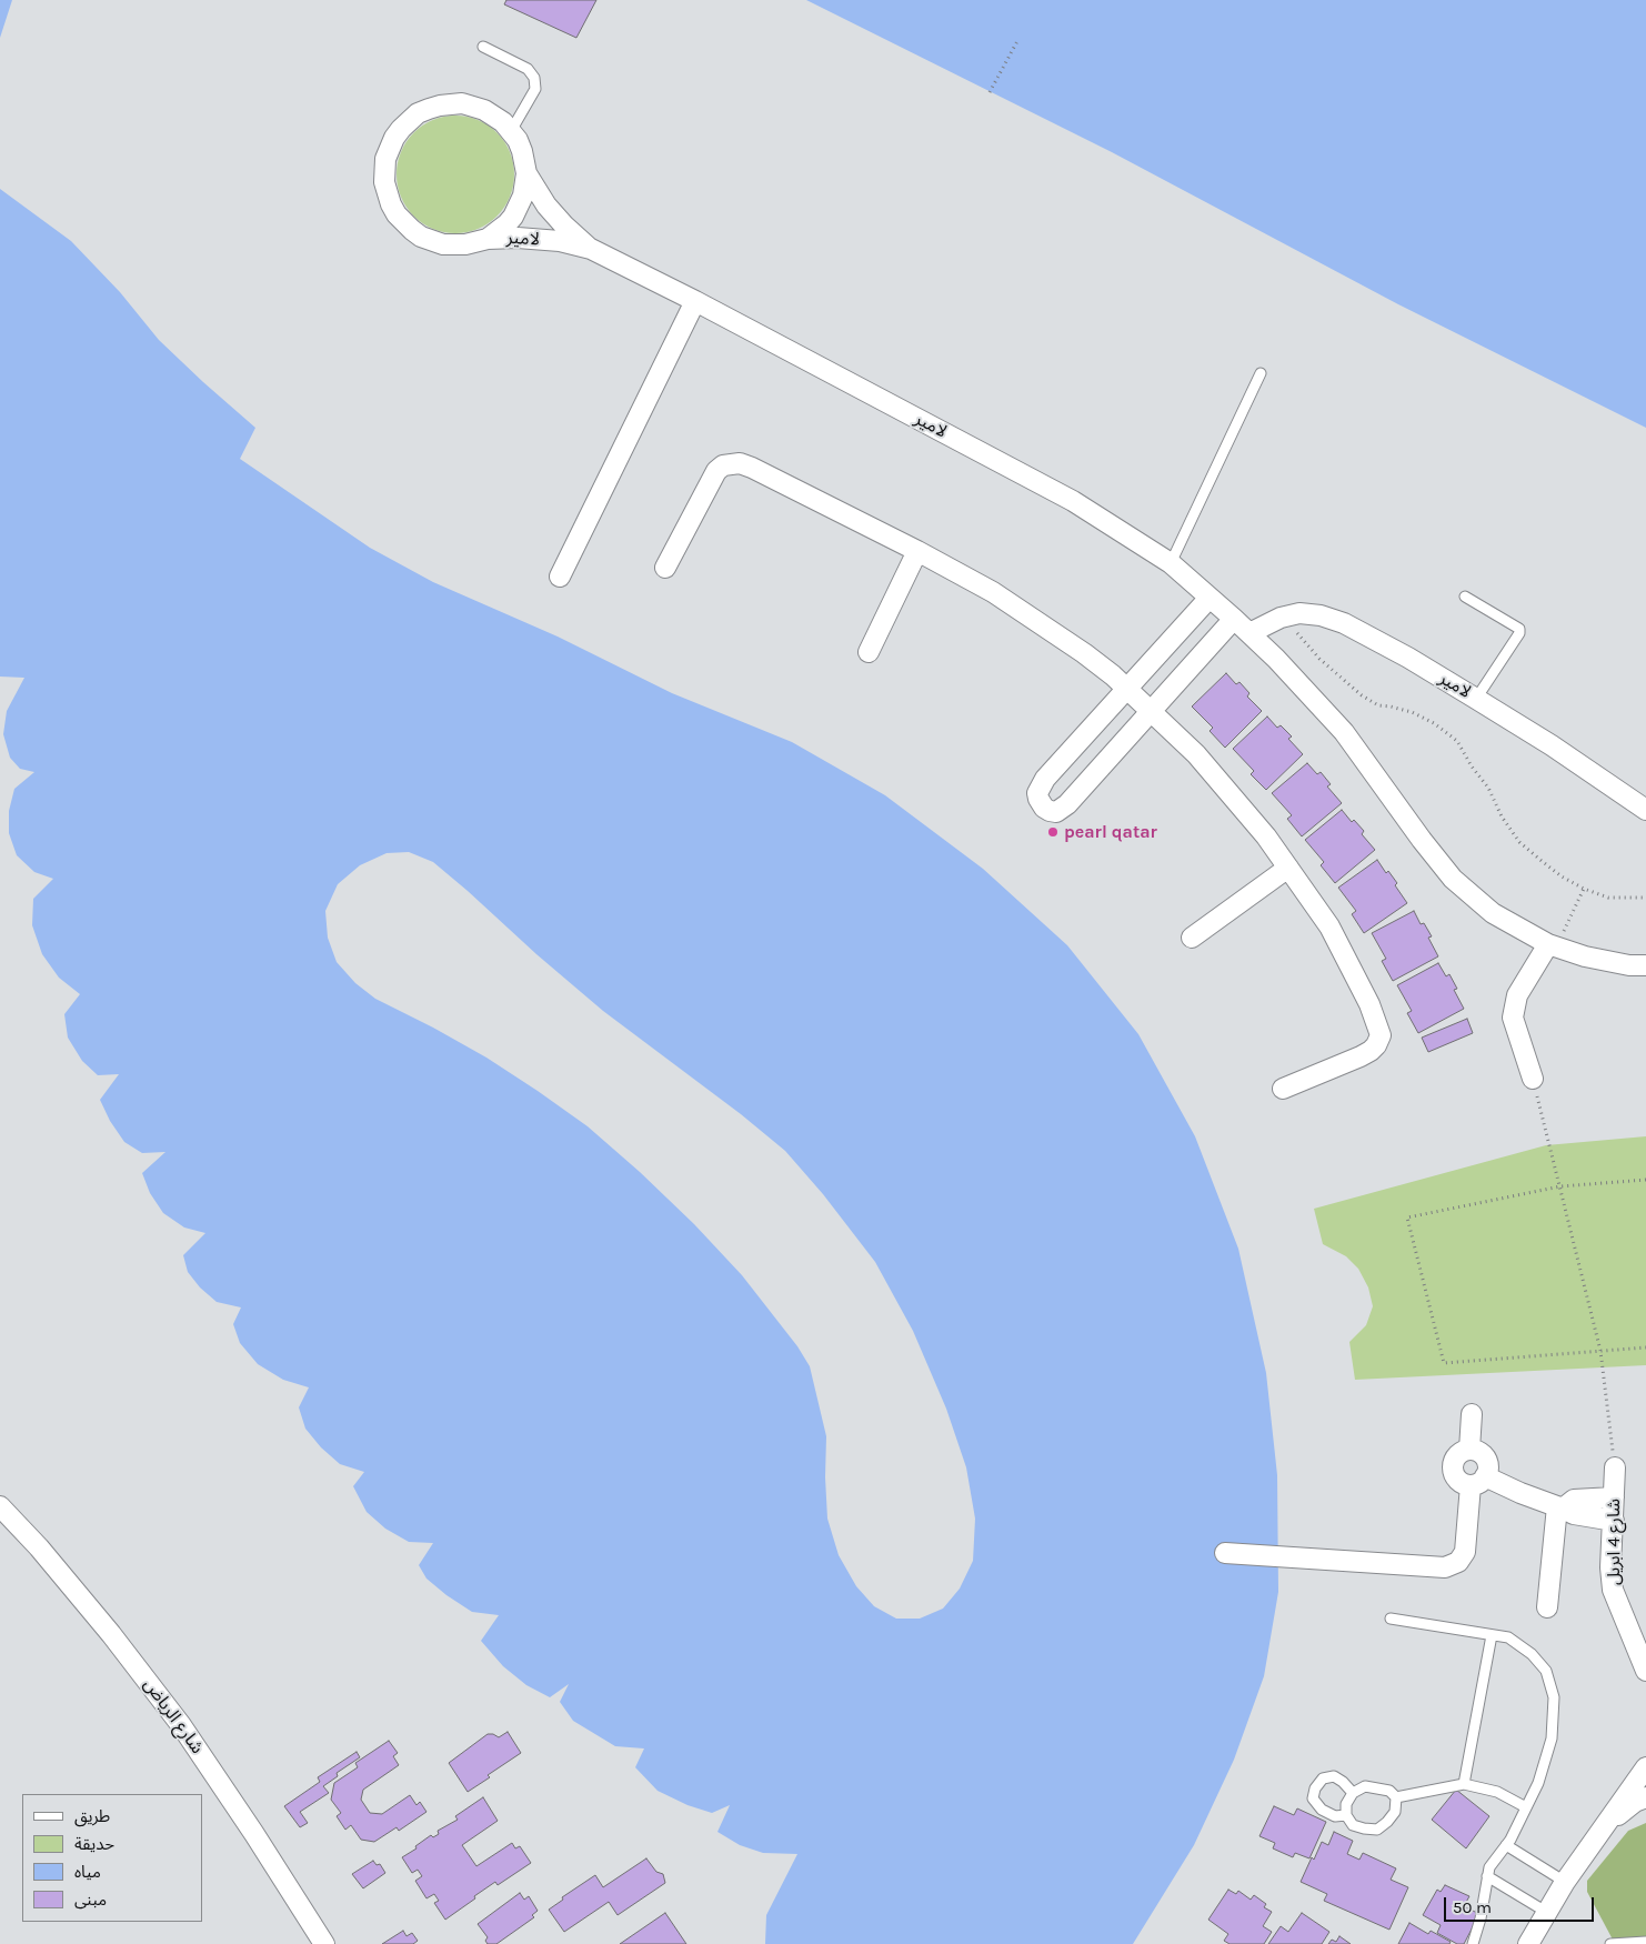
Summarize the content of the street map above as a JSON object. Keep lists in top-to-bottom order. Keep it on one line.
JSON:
{"streets":{"street":["لامير","شارع 4 ابريل","شارع الرياض"]},"places":["pearl qatar"],"legend":["طريق","حديقة","مياه","مبنى"],"scale_bar":"50 m"}
